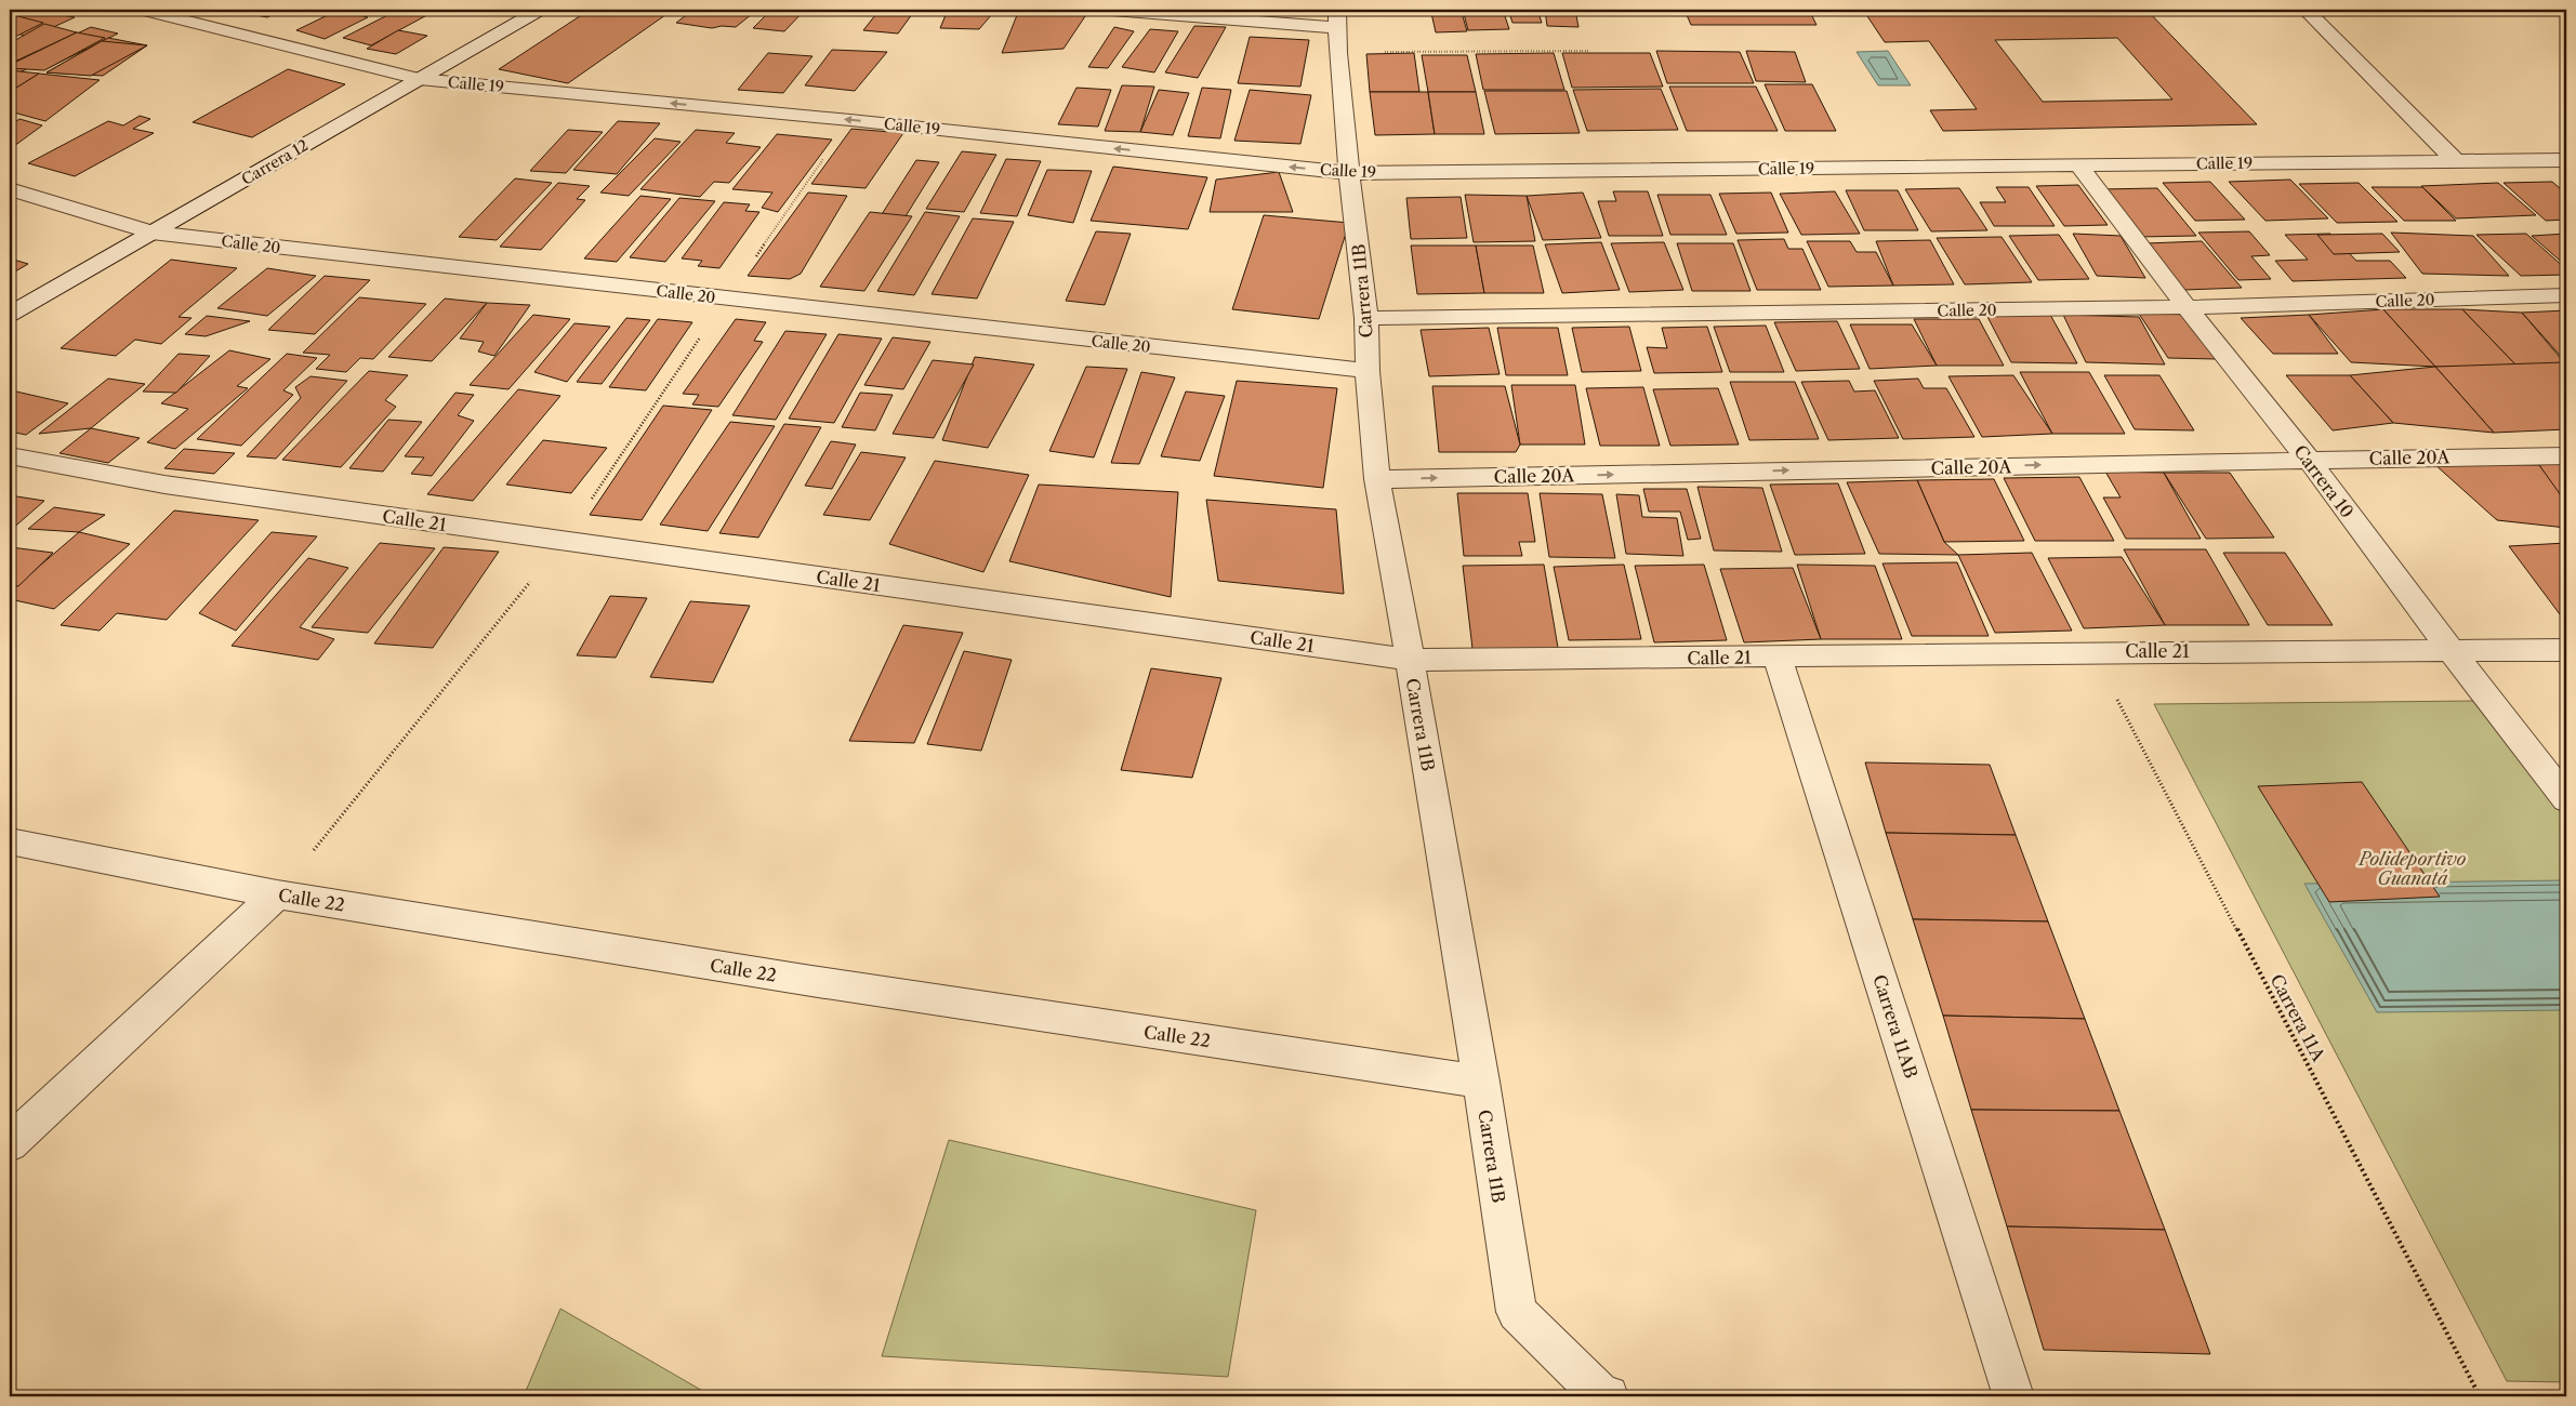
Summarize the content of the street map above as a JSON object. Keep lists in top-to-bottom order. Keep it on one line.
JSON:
{"streets":{"street":["Calle 19","Carrera 12","Calle 20","Carrera 11B","Calle 20A","Carrera 10","Calle 21","Calle 22","Carrera 11AB"],"path":["Carrera 11A"]},"crossings":[["Calle 19","Carrera 12"],["Calle 19","Carrera 11B"],["Calle 19","Carrera 10"],["Carrera 12","Calle 20"],["Calle 20","Carrera 11B"],["Calle 20","Carrera 10"],["Carrera 11B","Calle 20A"],["Carrera 11B","Calle 21"],["Carrera 11B","Calle 22"],["Calle 20A","Carrera 10"],["Carrera 10","Calle 21"],["Calle 21","Carrera 11A"],["Calle 21","Carrera 11AB"]],"one_way":["Calle 19","Calle 20A"],"parks":["Polideportivo Guanatá"]}
